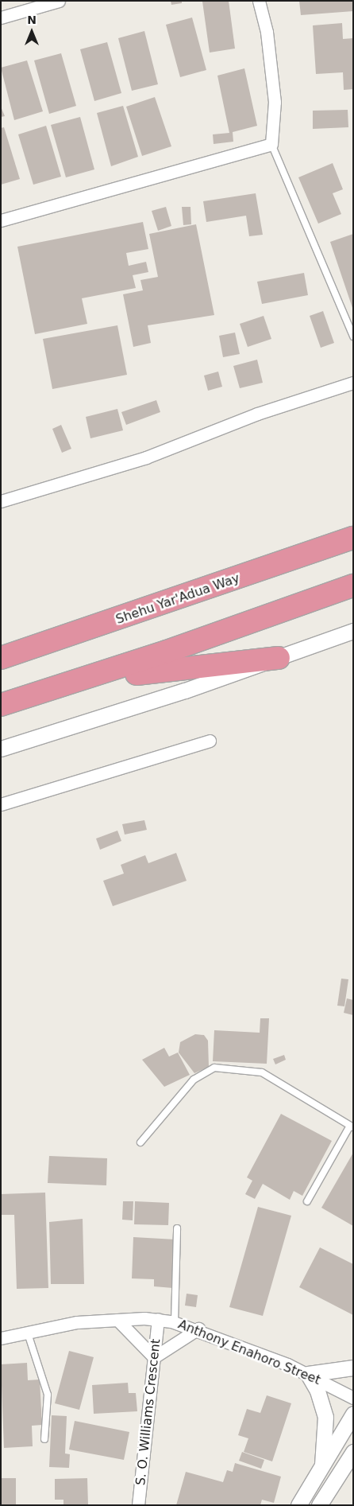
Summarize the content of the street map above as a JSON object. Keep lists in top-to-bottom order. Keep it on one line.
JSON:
{"streets":{"highway":["Shehu Yar'Adua Way"],"street":["Anthony Enahoro Street","S. O. Williams Crescent"]},"crossings":[["Anthony Enahoro Street","S. O. Williams Crescent"]],"north":"top"}
